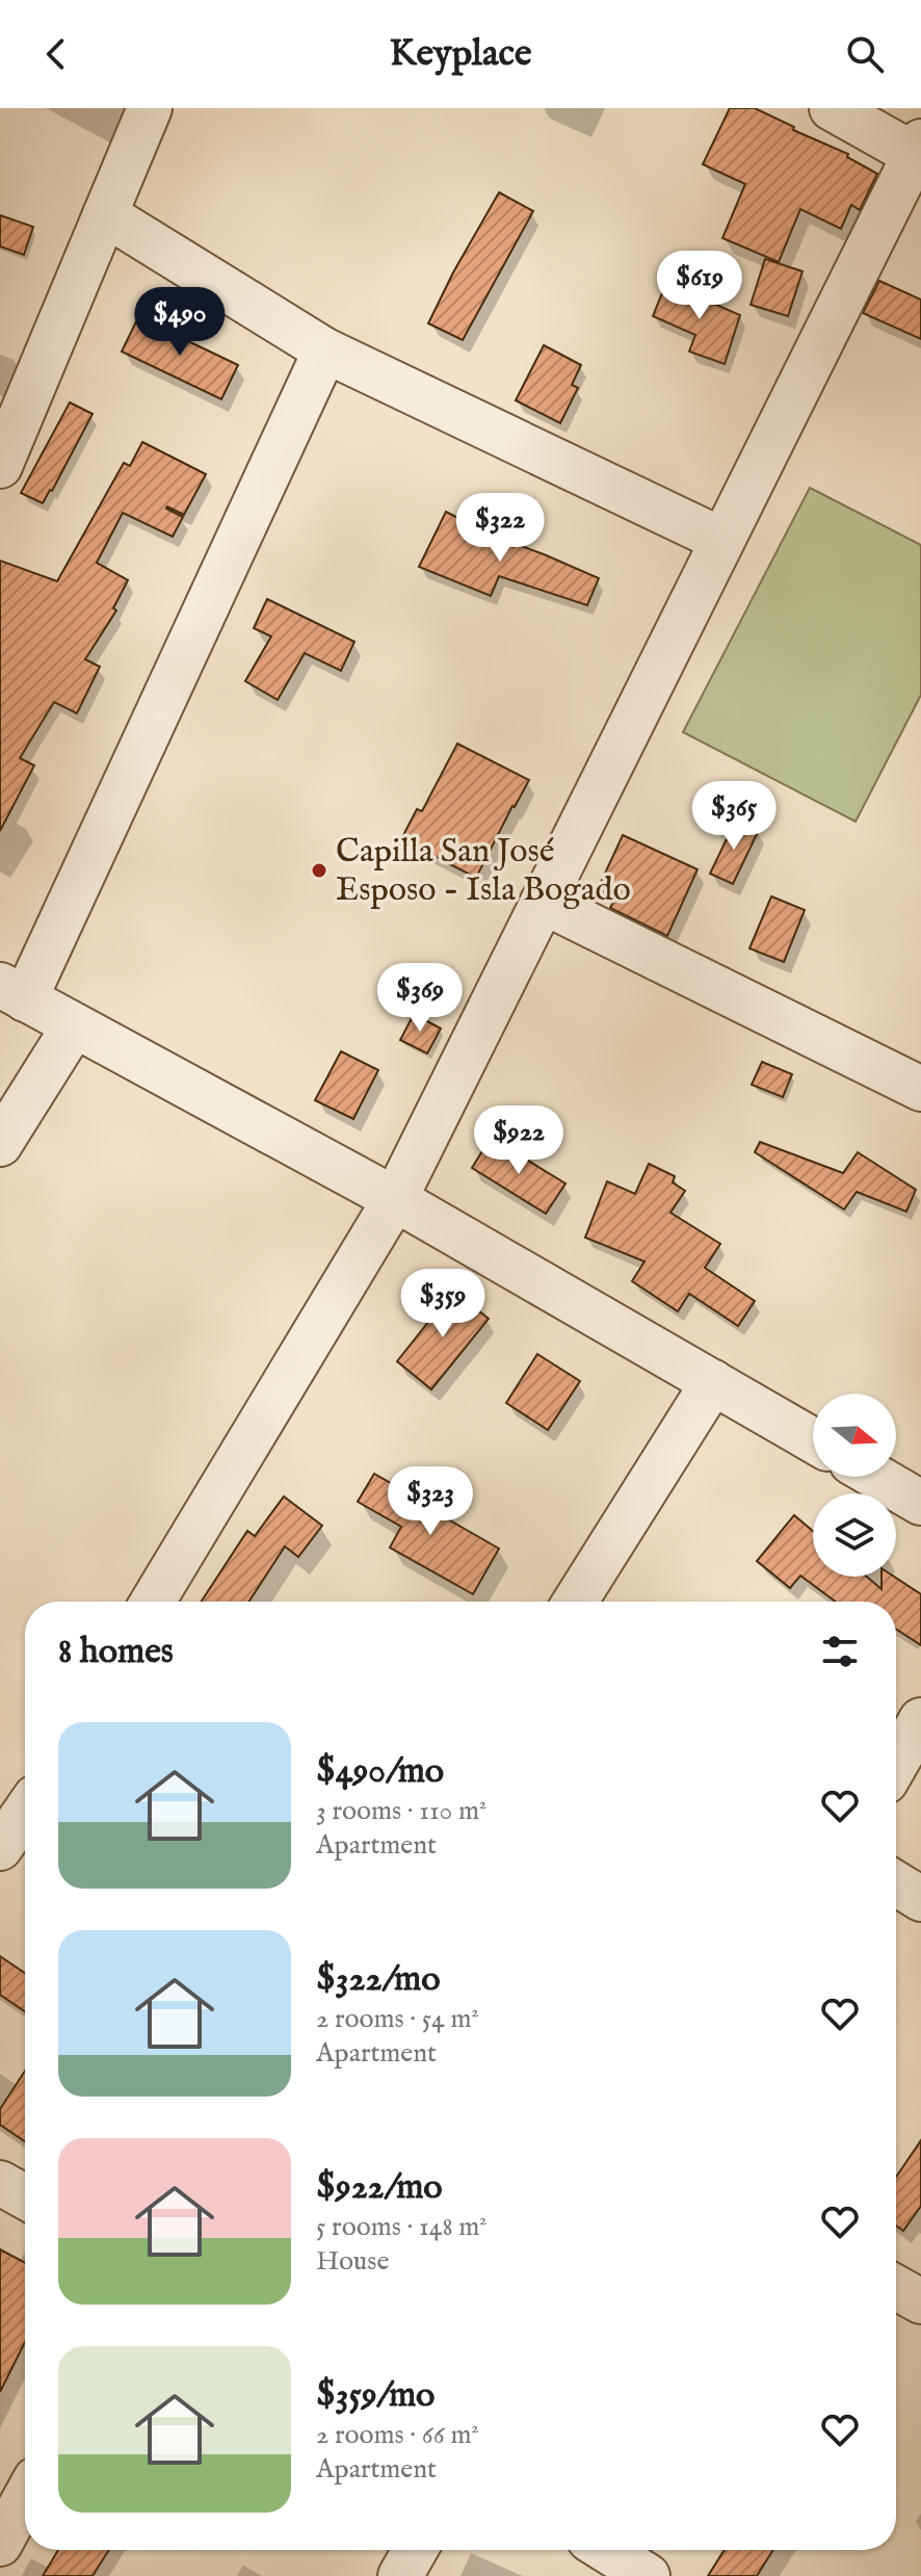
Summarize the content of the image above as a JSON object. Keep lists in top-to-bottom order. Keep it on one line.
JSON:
{"places":["Capilla San José Esposo - Isla Bogado"],"north":"right","page":{"header":"Keyplace","price":["$619","$490","$322","$365","$369","$922","$359","$323"],"heading":"8 homes","list":[{"name":"$490/mo","note":"3 rooms · 110 m² · Apartment"},{"name":"$322/mo","note":"2 rooms · 54 m² · Apartment"},{"name":"$922/mo","note":"5 rooms · 148 m² · House"},{"name":"$359/mo","note":"2 rooms · 66 m² · Apartment"}]}}
